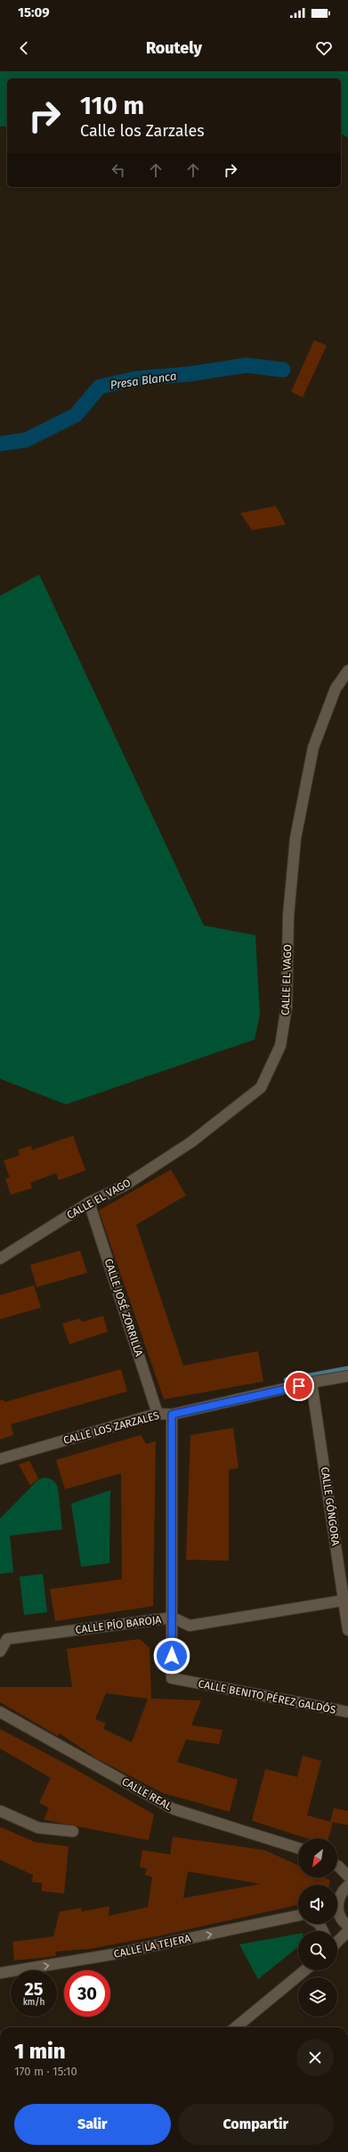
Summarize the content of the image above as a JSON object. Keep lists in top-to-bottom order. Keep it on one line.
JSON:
{"streets":{"street":["CALLE EL VAGO","CALLE JOSÉ ZORRILLA","CALLE LOS ZARZALES","CALLE GÓNGORA","CALLE PÍO BAROJA","CALLE BENITO PÉREZ GALDÓS","CALLE REAL","CALLE LA TEJERA"]},"crossings":[["CALLE EL VAGO","CALLE JOSÉ ZORRILLA"],["CALLE JOSÉ ZORRILLA","CALLE LOS ZARZALES"],["CALLE LOS ZARZALES","CALLE GÓNGORA"],["CALLE LOS ZARZALES","CALLE BENITO PÉREZ GALDÓS"],["CALLE GÓNGORA","CALLE PÍO BAROJA"],["CALLE PÍO BAROJA","CALLE BENITO PÉREZ GALDÓS"]],"one_way":["CALLE LA TEJERA"],"water":["Presa Blanca"],"north":"bottom left","page":{"status":"15:09","header":"Routely","turn":["110 m","Calle los Zarzales"],"speed":"25 km/h","limit":"30","heading":["1 min","170 m · 15:10"],"buttons":["Salir","Compartir"]}}
